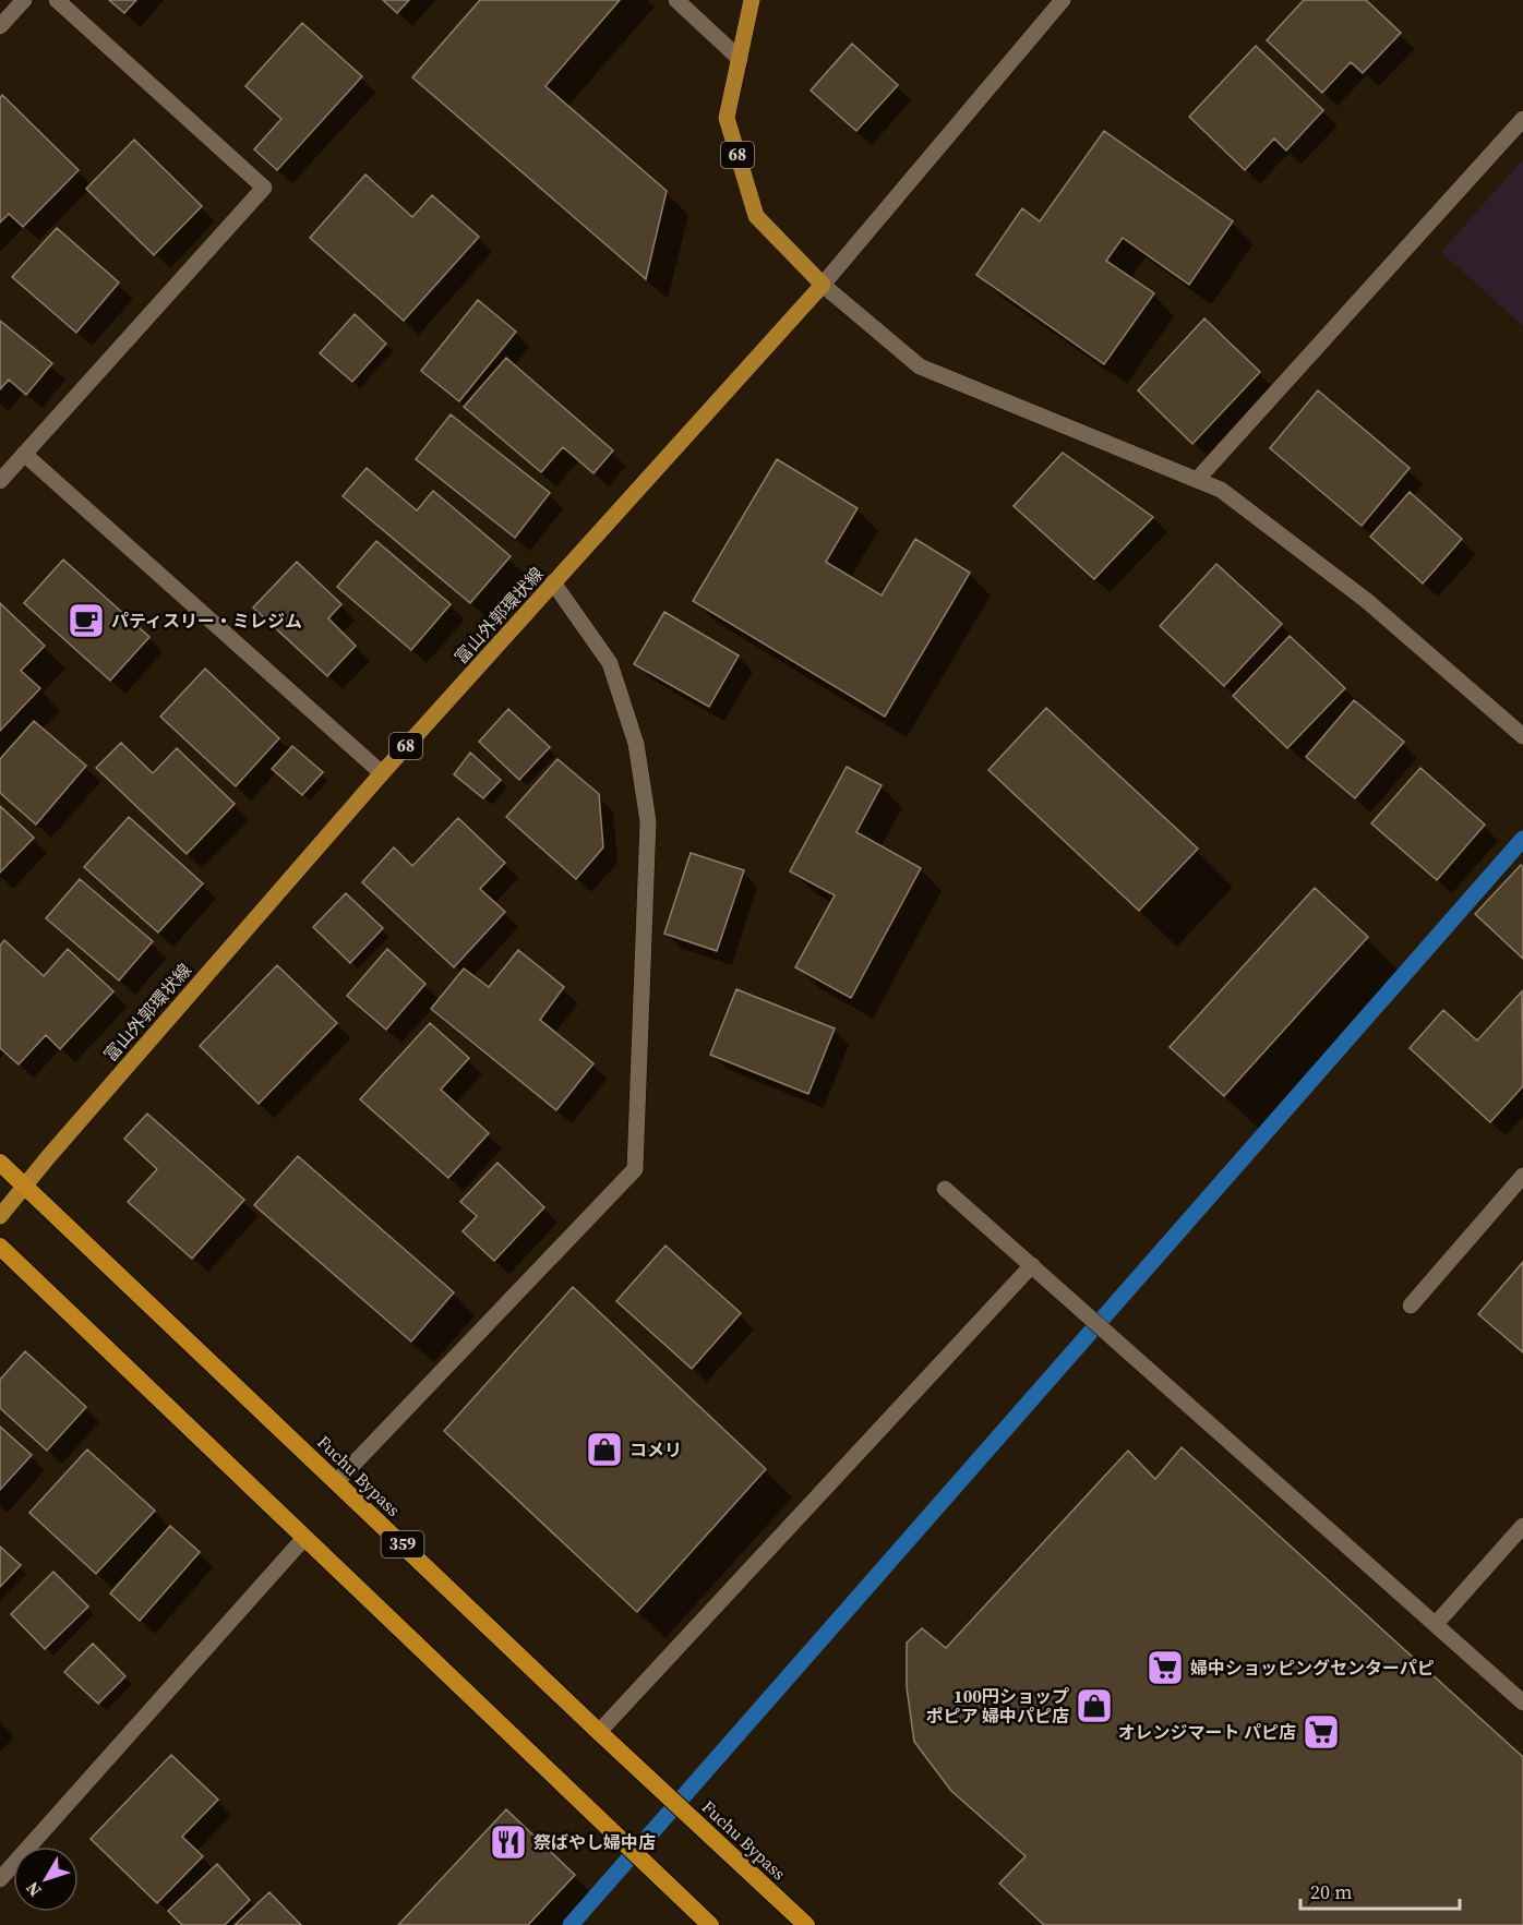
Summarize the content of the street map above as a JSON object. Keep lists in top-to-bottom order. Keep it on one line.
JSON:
{"streets":{"highway":["Fuchu Bypass","359"],"main road":["68","富山外郭環状線"]},"crossings":[["68","富山外郭環状線"],["富山外郭環状線","Fuchu Bypass"]],"places":{"cafe":["パティスリー・ミレジム"],"shop":["コメリ","100円ショップ ポピア 婦中パピ店"],"supermarket":["婦中ショッピングセンターパピ","オレンジマート パピ店"],"restaurant":["祭ばやし婦中店"]},"scale_bar":"20 m","north":"bottom left"}
